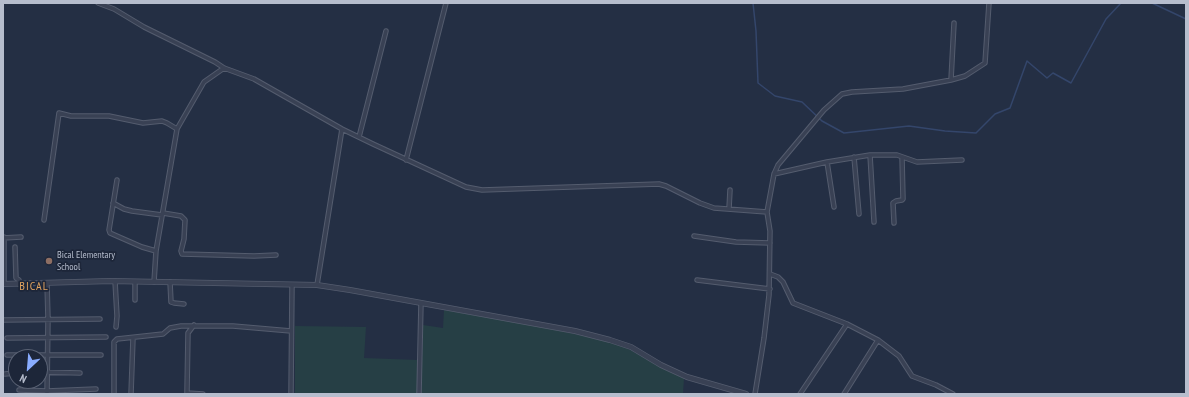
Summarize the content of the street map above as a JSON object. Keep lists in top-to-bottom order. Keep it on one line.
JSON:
{"districts":["BICAL"],"places":["Bical Elementary School"],"north":"bottom left"}
